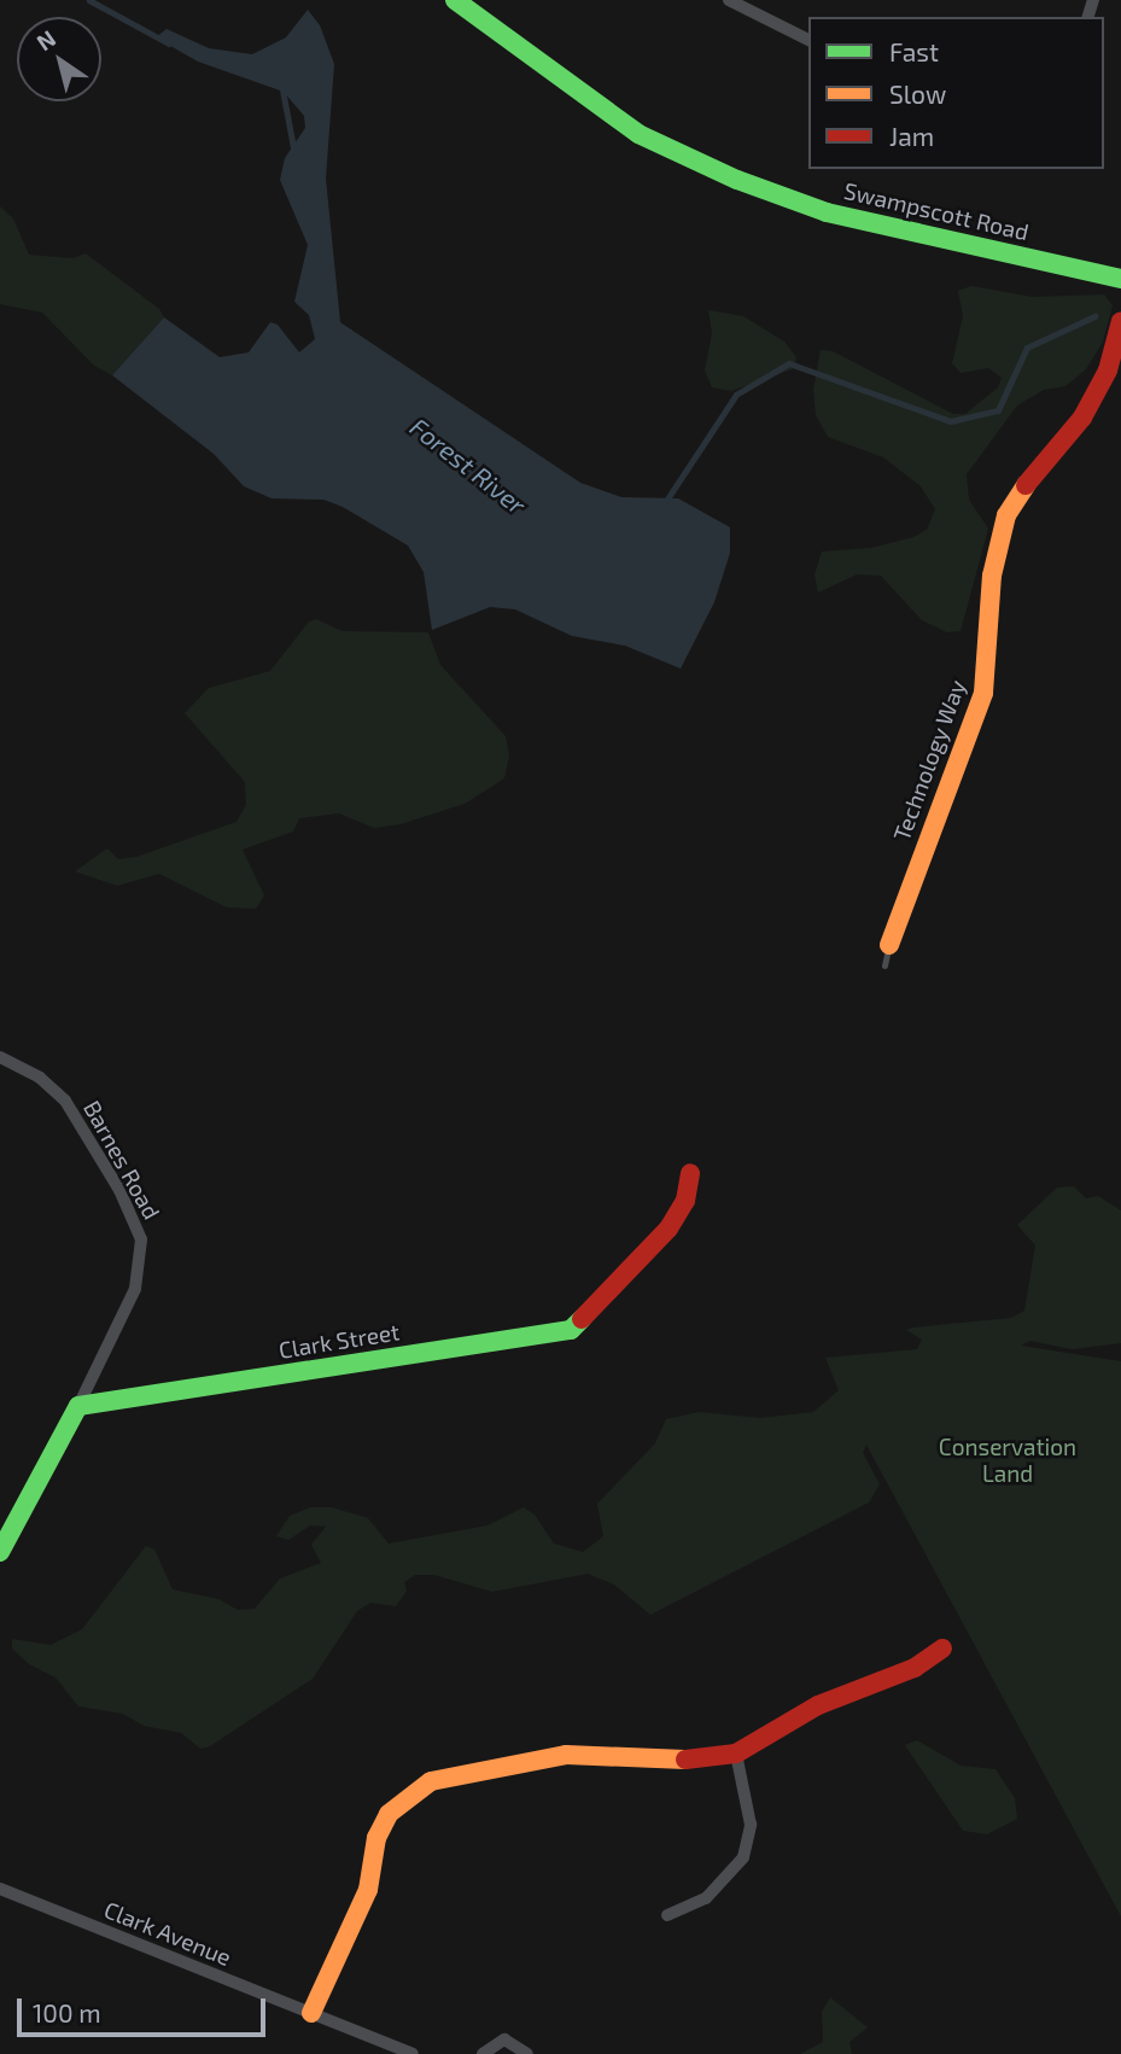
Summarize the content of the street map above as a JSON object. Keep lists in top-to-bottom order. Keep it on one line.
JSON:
{"streets":{"street":["Swampscott Road","Technology Way","Barnes Road","Clark Street","Clark Avenue"]},"crossings":[["Barnes Road","Clark Street"]],"water":["Forest River"],"parks":["Conservation Land"],"legend":["Fast","Slow","Jam"],"scale_bar":"100 m","north":"top left"}
